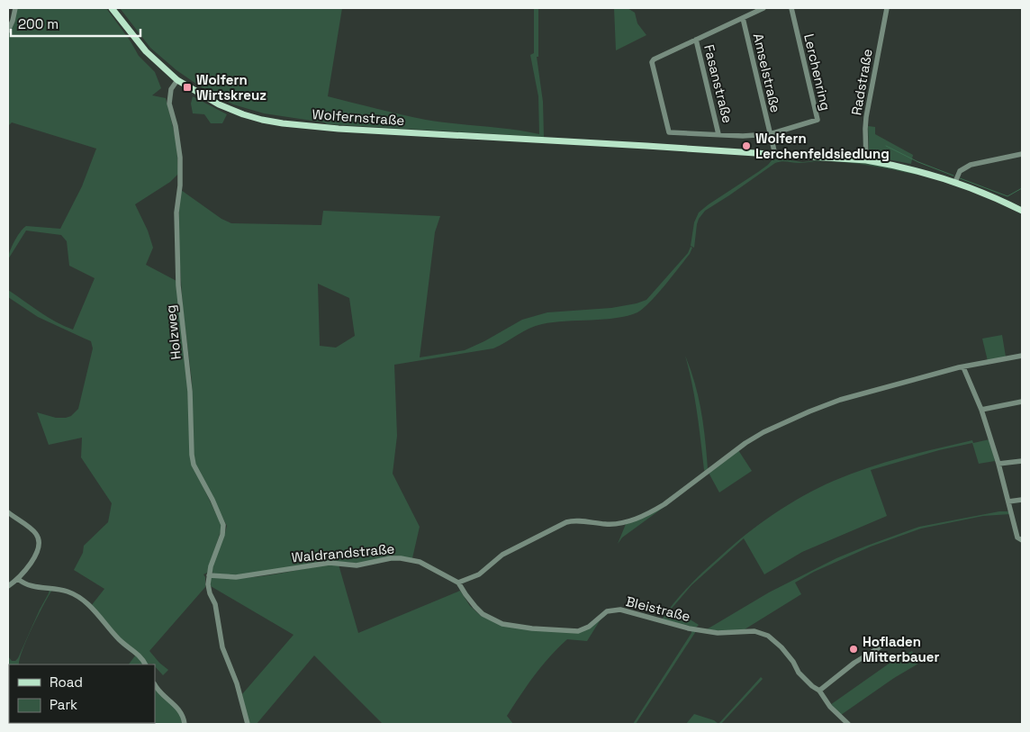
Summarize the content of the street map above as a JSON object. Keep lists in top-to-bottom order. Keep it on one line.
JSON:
{"streets":{"main road":["Wolfernstraße"],"street":["Lerchenring","Amselstraße","Radstraße","Fasanstraße","Holzweg","Waldrandstraße","Bleistraße"]},"crossings":[["Lerchenring","Amselstraße"],["Lerchenring","Fasanstraße"],["Radstraße","Wolfernstraße"],["Wolfernstraße","Holzweg"],["Holzweg","Waldrandstraße"],["Waldrandstraße","Bleistraße"]],"places":{"transit":["Wolfern Wirtskreuz"],"other":["Wolfern Lerchenfeldsiedlung","Hofladen Mitterbauer"]},"legend":["Road","Park"],"scale_bar":"200 m"}
